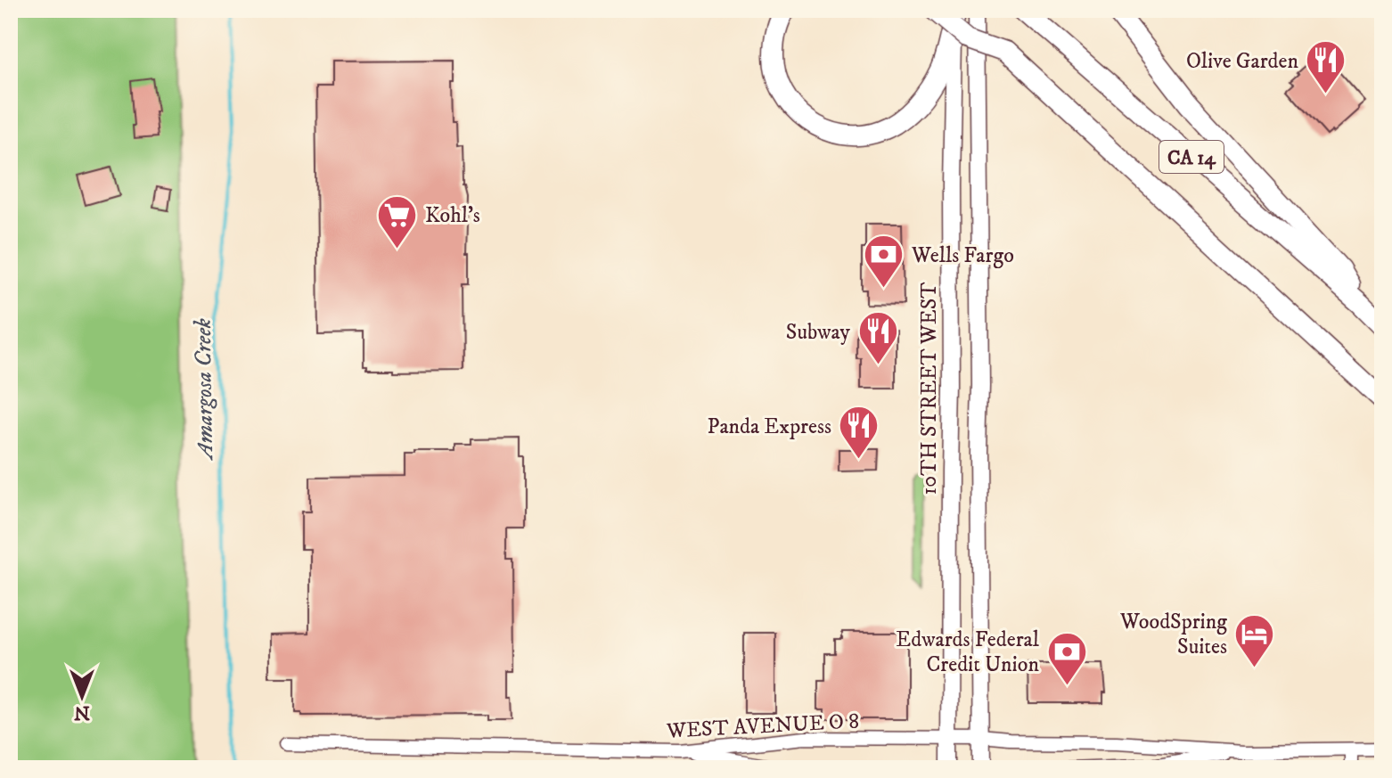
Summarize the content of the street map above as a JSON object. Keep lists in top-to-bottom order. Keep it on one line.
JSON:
{"streets":{"highway":["CA 14"],"main road":["10TH STREET WEST"],"street":["WEST AVENUE O 8"]},"crossings":[["CA 14","10TH STREET WEST"],["10TH STREET WEST","WEST AVENUE O 8"]],"water":["Amargosa Creek"],"places":{"restaurant":["Olive Garden","Subway","Panda Express"],"supermarket":["Kohl's"],"bank":["Wells Fargo","Edwards Federal Credit Union"],"hotel":["WoodSpring Suites"]},"north":"bottom"}
